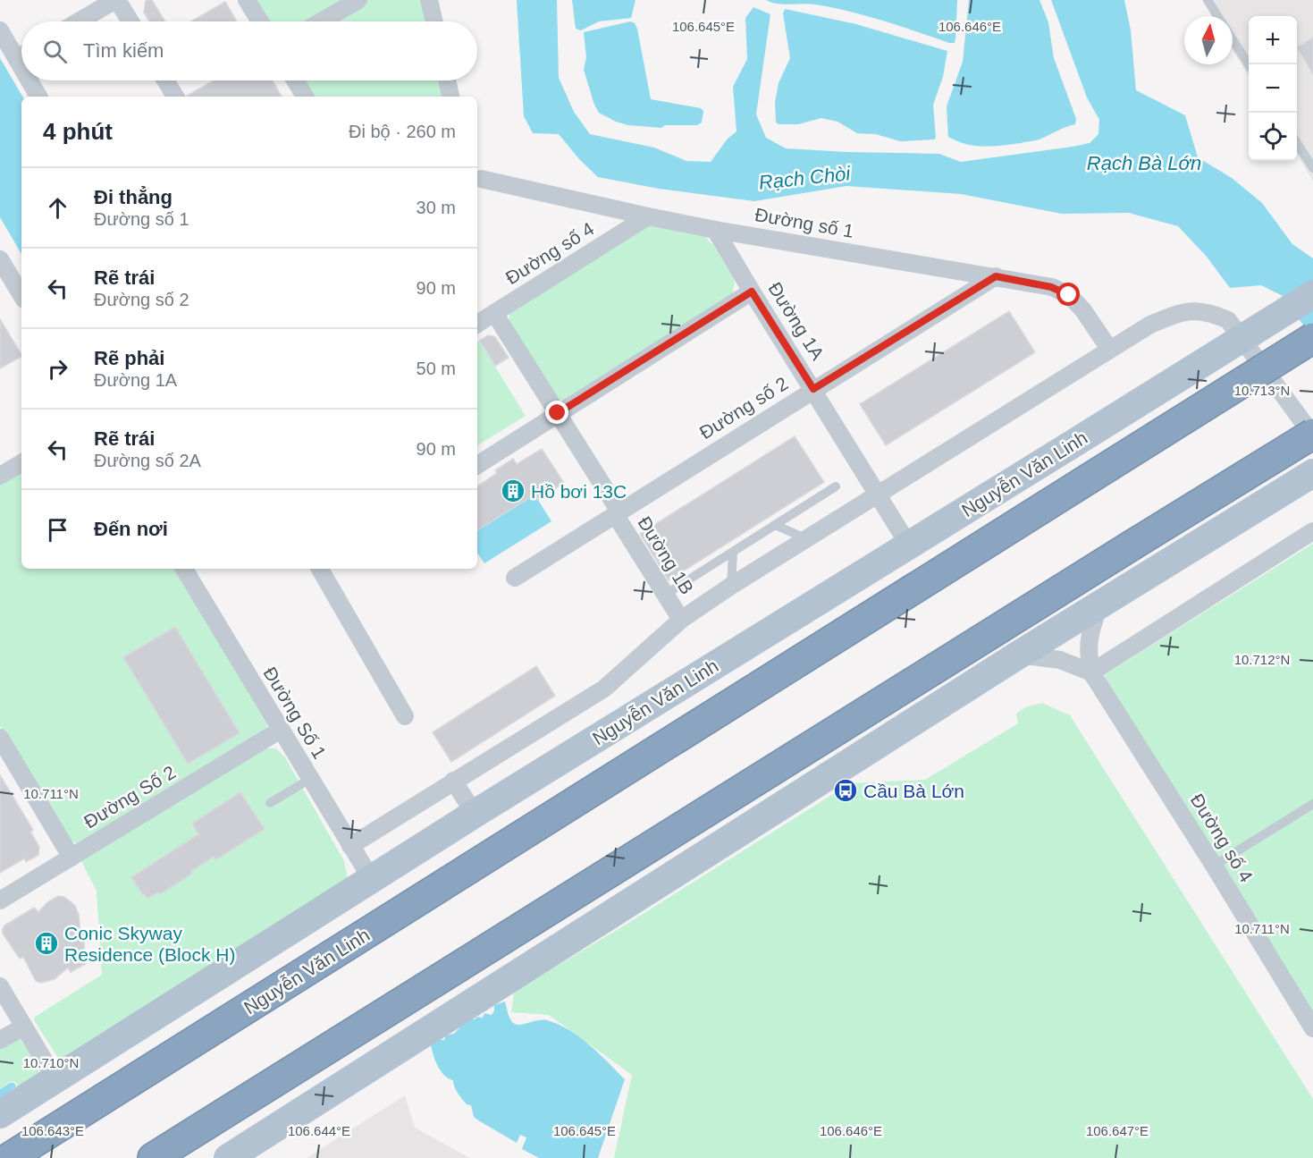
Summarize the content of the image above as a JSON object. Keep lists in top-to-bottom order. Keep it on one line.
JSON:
{"streets":{"highway":["Nguyễn Văn Linh"],"street":["Đường số 1","Đường số 4","Đường 1A","Đường số 2","Đường 1B","Đường Số 1","Đường Số 2"]},"crossings":[["Đường số 1","Đường số 4"],["Đường số 1","Đường 1A"],["Đường số 1","Đường số 2"],["Đường số 4","Đường 1B"],["Đường 1A","Đường số 2"],["Đường 1A","Nguyễn Văn Linh"],["Đường số 2","Đường 1B"],["Nguyễn Văn Linh","Đường Số 1"],["Đường Số 1","Đường Số 2"]],"water":["Rạch Bà Lớn","Rạch Chòi"],"places":{"building":["Hồ bơi 13C","Conic Skyway Residence (Block H)"],"bus stop":["Cầu Bà Lớn"]},"north":"top","page":{"map_buttons":["+","−"],"search":"Tìm kiếm","heading":["4 phút","Đi bộ · 260 m"],"list":[["Đi thẳng","Đường số 1","30 m"],["Rẽ trái","Đường số 2","90 m"],["Rẽ phải","Đường 1A","50 m"],["Rẽ trái","Đường số 2A","90 m"],"Đến nơi"]},"coordinates":["106.645°E","106.646°E","10.713°N","10.712°N","10.711°N","10.710°N","106.643°E","106.644°E","106.647°E"]}
